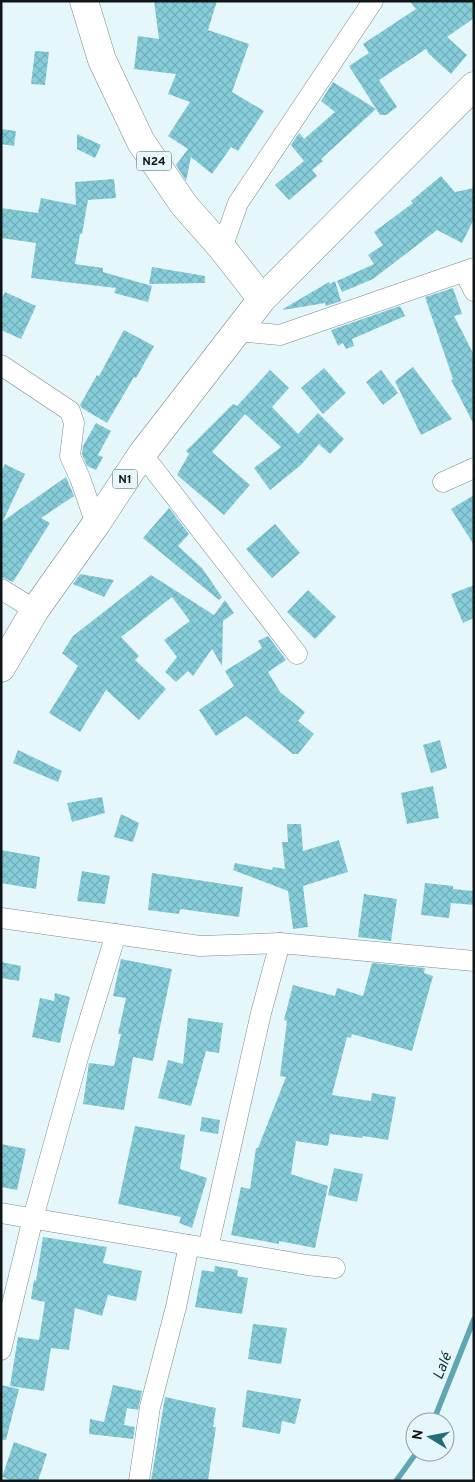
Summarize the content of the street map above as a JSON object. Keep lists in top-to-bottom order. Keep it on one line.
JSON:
{"streets":{"main road":["N24","N1"]},"crossings":[["N24","N1"]],"water":["Lalé"],"north":"left"}
